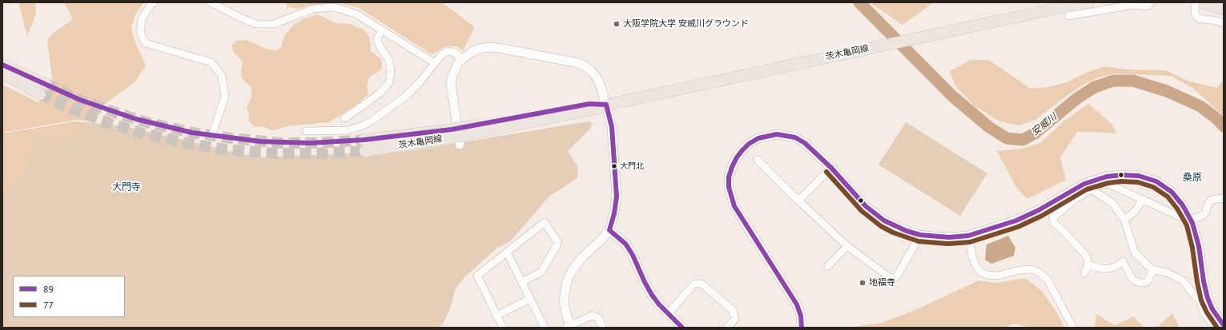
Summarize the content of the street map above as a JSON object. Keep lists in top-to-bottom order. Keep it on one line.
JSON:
{"streets":{"main road":["茨木亀岡線"]},"districts":["桑原","大門寺"],"water":["安威川"],"places":["大阪学院大学 安威川グラウンド","大門北","地福寺"],"lines":["transit line 89","transit line 77"],"legend":["89","77"]}
